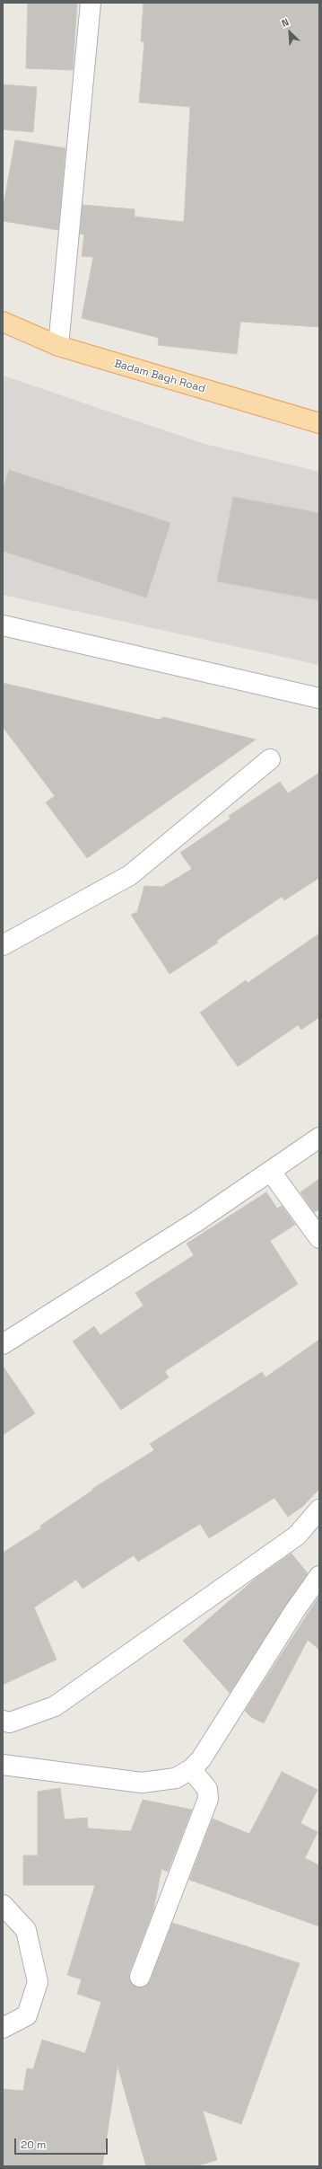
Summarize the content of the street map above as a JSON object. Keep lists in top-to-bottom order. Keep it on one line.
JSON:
{"streets":{"main road":["Badam Bagh Road"]},"scale_bar":"20 m","north":"top left"}
